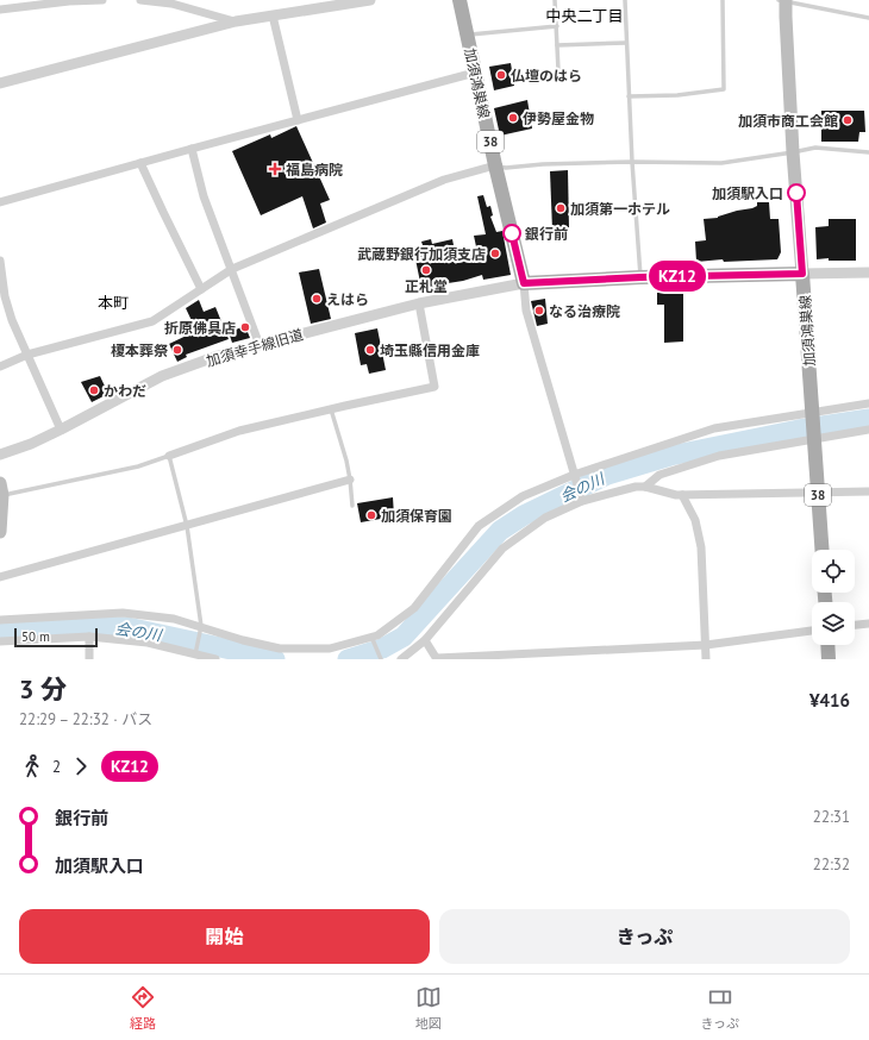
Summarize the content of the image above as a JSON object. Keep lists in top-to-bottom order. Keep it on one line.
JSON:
{"streets":{"main road":["加須鴻巣線","38"],"street":["加須幸手線旧道"]},"crossings":[["加須鴻巣線","加須幸手線旧道"]],"districts":["中央二丁目","本町"],"water":["会の川"],"places":{"other":["仏壇のはら","伊勢屋金物","加須市商工会館","加須駅入口","加須第一ホテル","銀行前","武蔵野銀行加須支店","正札堂","えはら","なる治療院","折原佛具店","榎本葬祭","埼玉縣信用金庫","かわだ","加須保育園"],"health":["福島病院"]},"lines":["bus line KZ12"],"scale_bar":"50 m","page":{"on_map":"KZ12","scale":"50 m","heading":["3 分","22:29 – 22:32 · バス","¥416"],"legs":["2","KZ12"],"list":[{"name":"銀行前","value":"22:31"},{"name":"加須駅入口","value":"22:32"}],"buttons":["開始","きっぷ"],"tabs":["経路","地図","きっぷ"]}}
